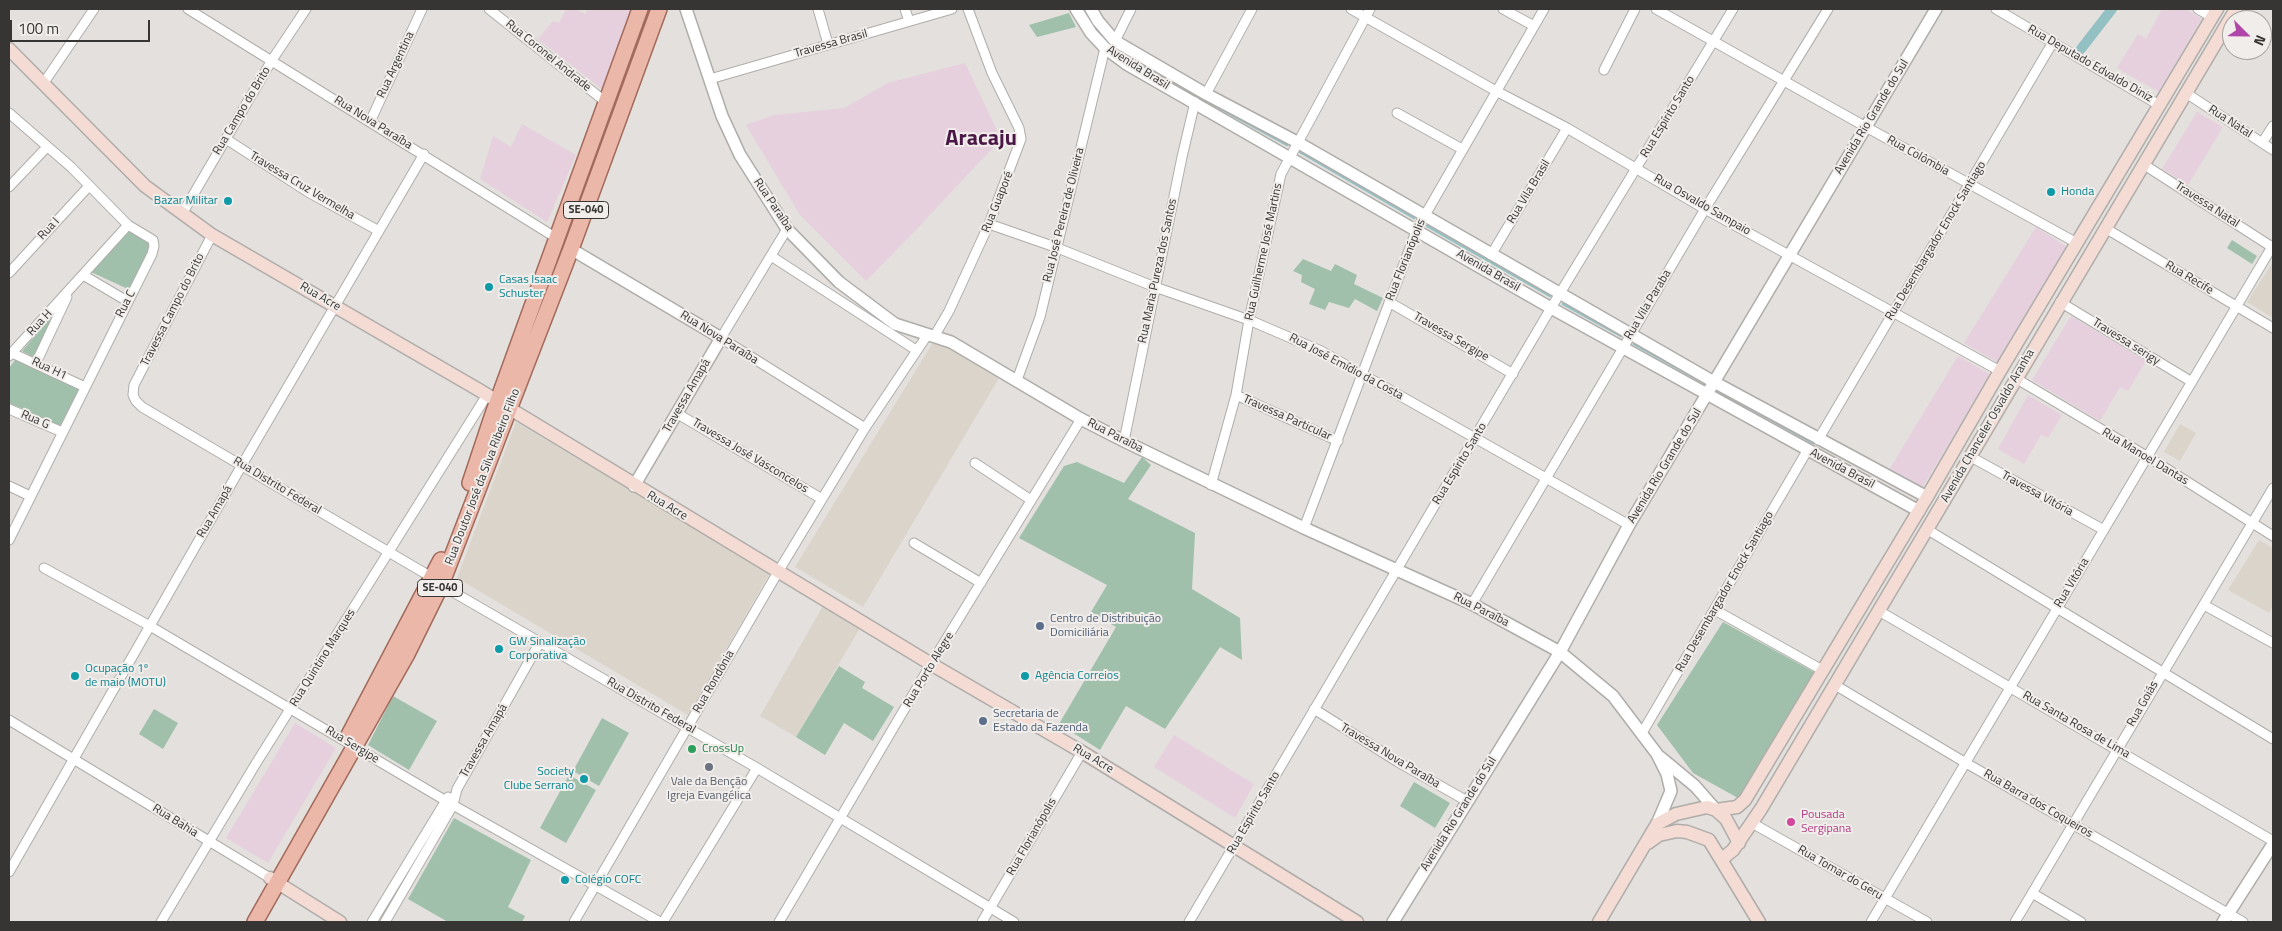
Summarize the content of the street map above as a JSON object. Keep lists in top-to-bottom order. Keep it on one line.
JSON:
{"streets":{"main road":["SE-040","Rua Acre","Avenida Chanceler Osvaldo Aranha","Rua Doutor José da Silva Ribeiro Filho","Rua Bahia"],"street":["Travessa Brasil","Rua Coronel Andrade","Rua Deputado Edvaldo Diniz","Rua Argentina","Avenida Brasil","Rua Campo do Brito","Rua Espírito Santo","Avenida Rio Grande do Sul","Rua Natal","Rua Nova Paraíba","Rua Colômbia","Travessa Cruz Vermelha","Rua Vila Brasil","Rua Guaporé","Rua Paraíba","Rua Osvaldo Sampaio","Travessa Natal","Rua José Pereira de Oliveira","Rua I","Rua Desembargador Enock Santiago","Rua Guilherme José Martins","Rua Florianópolis","Rua Maria Pureza dos Santos","Rua Recife","Rua C","Rua Vila Paraba","Travessa Campo do Brito","Rua H","Travessa Sergipe","Travessa serigy","Rua José Emídio da Costa","Rua H1","Travessa Amapá","Travessa Particular","Rua G","Travessa José Vasconcelos","Rua Manoel Dantas","Rua Distrito Federal","Travessa Vitória","Rua Amapá","Rua Vitória","Rua Quintino Marques","Rua Porto Alegre","Rua Rondônia","Rua Goiás","Rua Santa Rosa de Lima","Rua Sergipe","Travessa Nova Paraíba","Rua Barra dos Coqueiros","Rua Tomar do Geru"]},"crossings":[["Travessa Brasil","Rua Paraíba"],["Rua Coronel Andrade","Rua Doutor José da Silva Ribeiro Filho"],["Rua Deputado Edvaldo Diniz","Rua Desembargador Enock Santiago"],["Rua Deputado Edvaldo Diniz","Avenida Chanceler Osvaldo Aranha"],["Rua Argentina","Rua Nova Paraíba"],["Avenida Brasil","Rua Espírito Santo"],["Avenida Brasil","Avenida Rio Grande do Sul"],["Avenida Brasil","Rua Vila Brasil"],["Avenida Brasil","Rua José Pereira de Oliveira"],["Avenida Brasil","Rua Desembargador Enock Santiago"],["Avenida Brasil","Rua Guilherme José Martins"],["Avenida Brasil","Rua Florianópolis"],["Avenida Brasil","Rua Maria Pureza dos Santos"],["Avenida Brasil","Rua Vila Paraba"],["Avenida Brasil","Avenida Chanceler Osvaldo Aranha"],["Rua Campo do Brito","Rua Nova Paraíba"],["Rua Campo do Brito","Travessa Cruz Vermelha"],["Rua Campo do Brito","Rua Acre"],["Rua Espírito Santo","Rua Colômbia"],["Rua Espírito Santo","Rua Paraíba"],["Rua Espírito Santo","Rua Osvaldo Sampaio"],["Rua Espírito Santo","Rua Acre"],["Rua Espírito Santo","Travessa Sergipe"],["Rua Espírito Santo","Rua José Emídio da Costa"],["Rua Espírito Santo","Travessa Nova Paraíba"],["Avenida Rio Grande do Sul","Rua Colômbia"],["Avenida Rio Grande do Sul","Rua Paraíba"],["Avenida Rio Grande do Sul","Rua Osvaldo Sampaio"],["Avenida Rio Grande do Sul","Rua José Emídio da Costa"],["Avenida Rio Grande do Sul","Travessa Nova Paraíba"],["Rua Natal","Avenida Chanceler Osvaldo Aranha"],["Rua Nova Paraíba","Rua Guaporé"],["Rua Nova Paraíba","Travessa Amapá"],["Rua Nova Paraíba","Rua Doutor José da Silva Ribeiro Filho"],["Rua Nova Paraíba","Rua Amapá"],["Rua Colômbia","Rua Desembargador Enock Santiago"],["Rua Colômbia","Rua Vila Paraba"],["Rua Colômbia","Avenida Chanceler Osvaldo Aranha"],["Travessa Cruz Vermelha","Rua Amapá"],["Rua Vila Brasil","Rua Osvaldo Sampaio"],["Rua Guaporé","Rua Paraíba"],["Rua Guaporé","Rua Acre"],["Rua Guaporé","Rua José Emídio da Costa"],["Rua Guaporé","Travessa José Vasconcelos"],["Rua Guaporé","Rua Rondônia"],["Rua Paraíba","Rua José Pereira de Oliveira"],["Rua Paraíba","Rua Desembargador Enock Santiago"],["Rua Paraíba","Rua Guilherme José Martins"],["Rua Paraíba","Rua Florianópolis"],["Rua Paraíba","Rua Maria Pureza dos Santos"],["Rua Paraíba","Rua Vila Paraba"],["Rua Paraíba","Travessa Amapá"],["Rua Paraíba","Rua Porto Alegre"],["Rua Osvaldo Sampaio","Rua Desembargador Enock Santiago"],["Rua Osvaldo Sampaio","Rua Guilherme José Martins"],["Rua Osvaldo Sampaio","Rua Florianópolis"],["Rua Osvaldo Sampaio","Rua Vila Paraba"],["Rua Osvaldo Sampaio","Avenida Chanceler Osvaldo Aranha"],["Travessa Natal","Avenida Chanceler Osvaldo Aranha"],["Travessa Natal","Rua Vitória"],["Rua José Pereira de Oliveira","Rua José Emídio da Costa"],["Rua I","Rua C"],["Rua Guilherme José Martins","Rua José Emídio da Costa"],["Rua Guilherme José Martins","Travessa Particular"],["Rua Florianópolis","Rua Acre"],["Rua Florianópolis","Travessa Sergipe"],["Rua Florianópolis","Rua José Emídio da Costa"],["Rua Florianópolis","Travessa Particular"],["Rua Florianópolis","Rua Distrito Federal"],["Rua Maria Pureza dos Santos","Rua José Emídio da Costa"],["Rua Recife","Avenida Chanceler Osvaldo Aranha"],["Rua Recife","Rua Vitória"],["Rua Acre","Travessa Campo do Brito"],["Rua Acre","Travessa Amapá"],["Rua Acre","Rua Doutor José da Silva Ribeiro Filho"],["Rua Acre","Rua Amapá"],["Rua Acre","Rua Quintino Marques"],["Rua Acre","Rua Porto Alegre"],["Rua Acre","Rua Rondônia"],["Rua C","Rua H"],["Rua C","Rua H1"],["Rua C","Rua G"],["Rua Vila Paraba","Rua José Emídio da Costa"],["Travessa Campo do Brito","Rua Distrito Federal"],["Rua H","Rua H1"],["Travessa serigy","Avenida Chanceler Osvaldo Aranha"],["Travessa serigy","Rua Vitória"],["Travessa Amapá","Travessa José Vasconcelos"],["Travessa Amapá","Rua Distrito Federal"],["Travessa Amapá","Rua Sergipe"],["Avenida Chanceler Osvaldo Aranha","Rua Manoel Dantas"],["Avenida Chanceler Osvaldo Aranha","Travessa Vitória"],["Avenida Chanceler Osvaldo Aranha","Rua Santa Rosa de Lima"],["Avenida Chanceler Osvaldo Aranha","Rua Barra dos Coqueiros"],["Avenida Chanceler Osvaldo Aranha","Rua Tomar do Geru"],["Rua Manoel Dantas","Rua Vitória"],["Rua Manoel Dantas","Rua Goiás"],["Rua Doutor José da Silva Ribeiro Filho","Rua Distrito Federal"],["Rua Doutor José da Silva Ribeiro Filho","Rua Quintino Marques"],["Rua Doutor José da Silva Ribeiro Filho","Rua Sergipe"],["Rua Doutor José da Silva Ribeiro Filho","Rua Bahia"],["Rua Distrito Federal","Rua Amapá"],["Rua Distrito Federal","Rua Quintino Marques"],["Rua Distrito Federal","Rua Porto Alegre"],["Rua Distrito Federal","Rua Rondônia"],["Travessa Vitória","Rua Vitória"],["Rua Amapá","Rua Sergipe"],["Rua Amapá","Rua Bahia"],["Rua Vitória","Rua Santa Rosa de Lima"],["Rua Vitória","Rua Barra dos Coqueiros"],["Rua Vitória","Rua Tomar do Geru"],["Rua Quintino Marques","Rua Sergipe"],["Rua Quintino Marques","Rua Bahia"],["Rua Rondônia","Rua Sergipe"],["Rua Goiás","Rua Santa Rosa de Lima"],["Rua Goiás","Rua Barra dos Coqueiros"]],"districts":["Aracaju"],"places":["Honda","Bazar Militar","Casas Isaac Schuster","Centro de Distribuição Domiciliária","GW Sinalização Corporativa","Ocupação 1º de maio (MOTU)","Agência Correios","Secretaria de Estado da Fazenda","CrossUp","Vale da Benção Igreja Evangélica","Society Clube Serrano","Pousada Sergipana","Colégio COFC"],"scale_bar":"100 m","north":"bottom right"}
